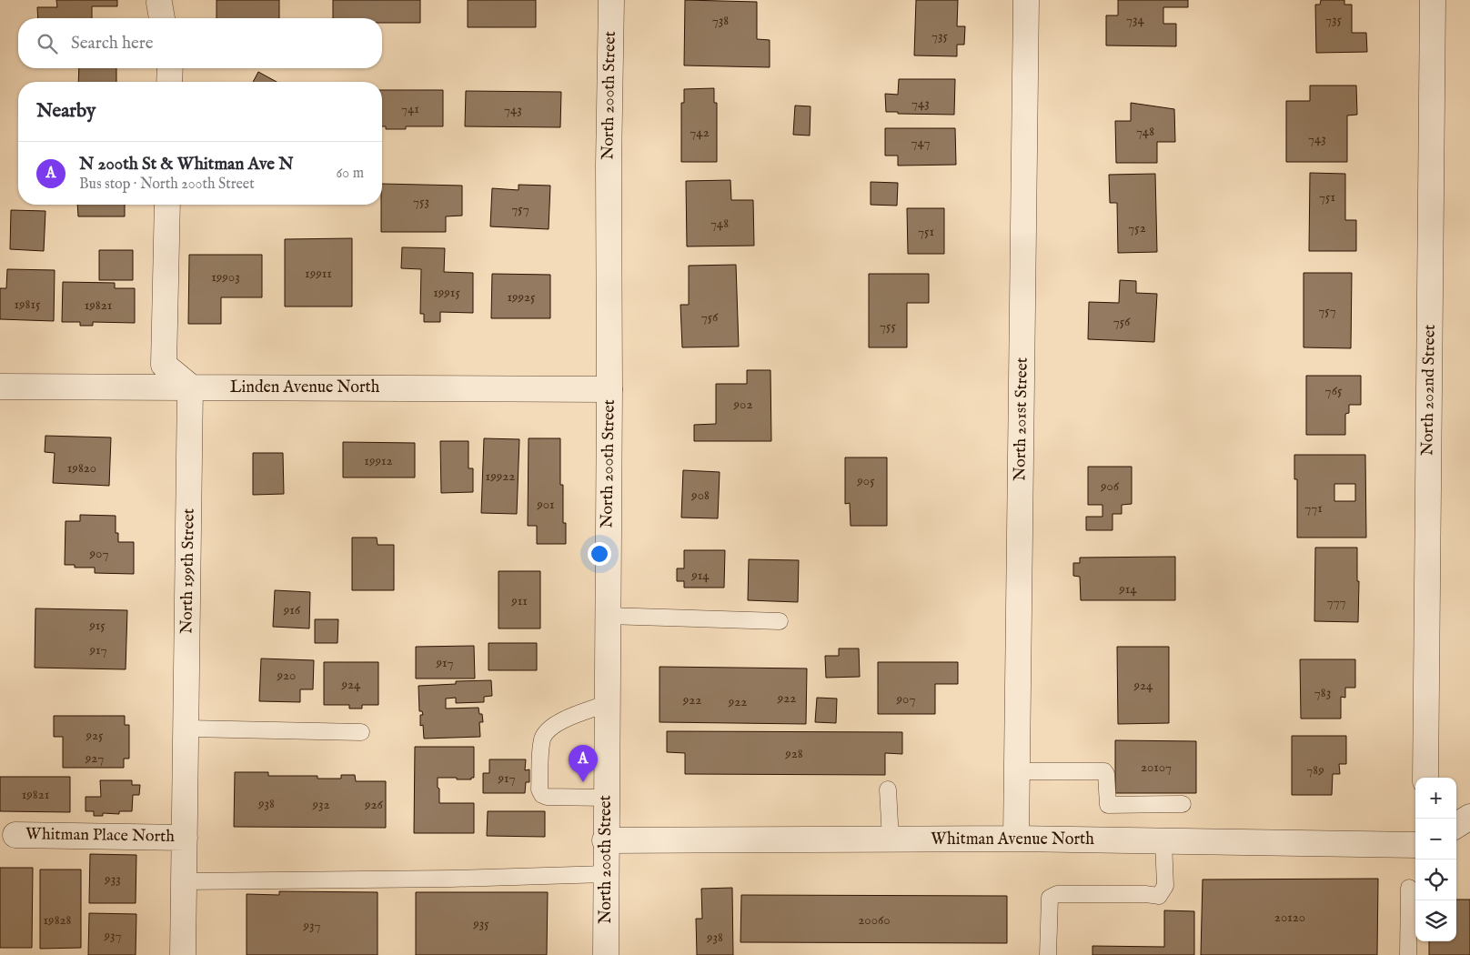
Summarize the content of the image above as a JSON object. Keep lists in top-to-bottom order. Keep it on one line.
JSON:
{"streets":{"street":["North 200th Street","Linden Avenue North","North 202nd Street","North 201st Street","North 199th Street","Whitman Place North","Whitman Avenue North"]},"crossings":[["North 200th Street","Linden Avenue North"],["North 200th Street","Whitman Avenue North"],["Linden Avenue North","North 199th Street"],["North 201st Street","Whitman Avenue North"],["North 199th Street","Whitman Place North"]],"house_numbers":["734","735","738","735","743","741","743","748","742","743","747","751","753","757","748","752","751","19911","19903","19915","19925","19815","19821","757","756","756","755","765","902","19912","19820","19922","905","906","908","901","771","907","914","914","911","777","916","915","917","917","920","924","924","783","922","907","922","922","925","928","927","20107","789","917","19821","938","932","926","933","20120","19828","20060","935","937","937","938"],"page":{"search":"Search here","heading":"Nearby","list":[{"mark":"A","name":"N 200th St & Whitman Ave N","note":"Bus stop · North 200th Street","value":"60 m"}],"pins":"A","map_buttons":["+","−"]}}
